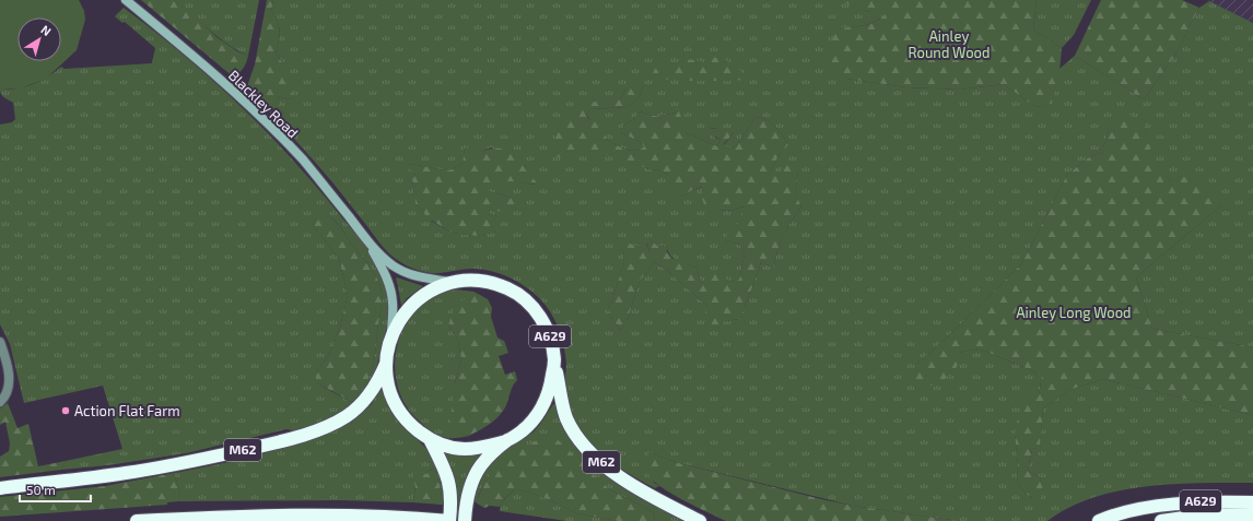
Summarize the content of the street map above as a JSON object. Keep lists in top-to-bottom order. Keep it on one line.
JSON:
{"streets":{"highway":["A629","M62"],"street":["Blackley Road"]},"crossings":[["Blackley Road","A629"],["A629","M62"]],"parks":["Ainley Round Wood","Ainley Long Wood"],"places":["Action Flat Farm"],"scale_bar":"50 m","north":"top right"}
